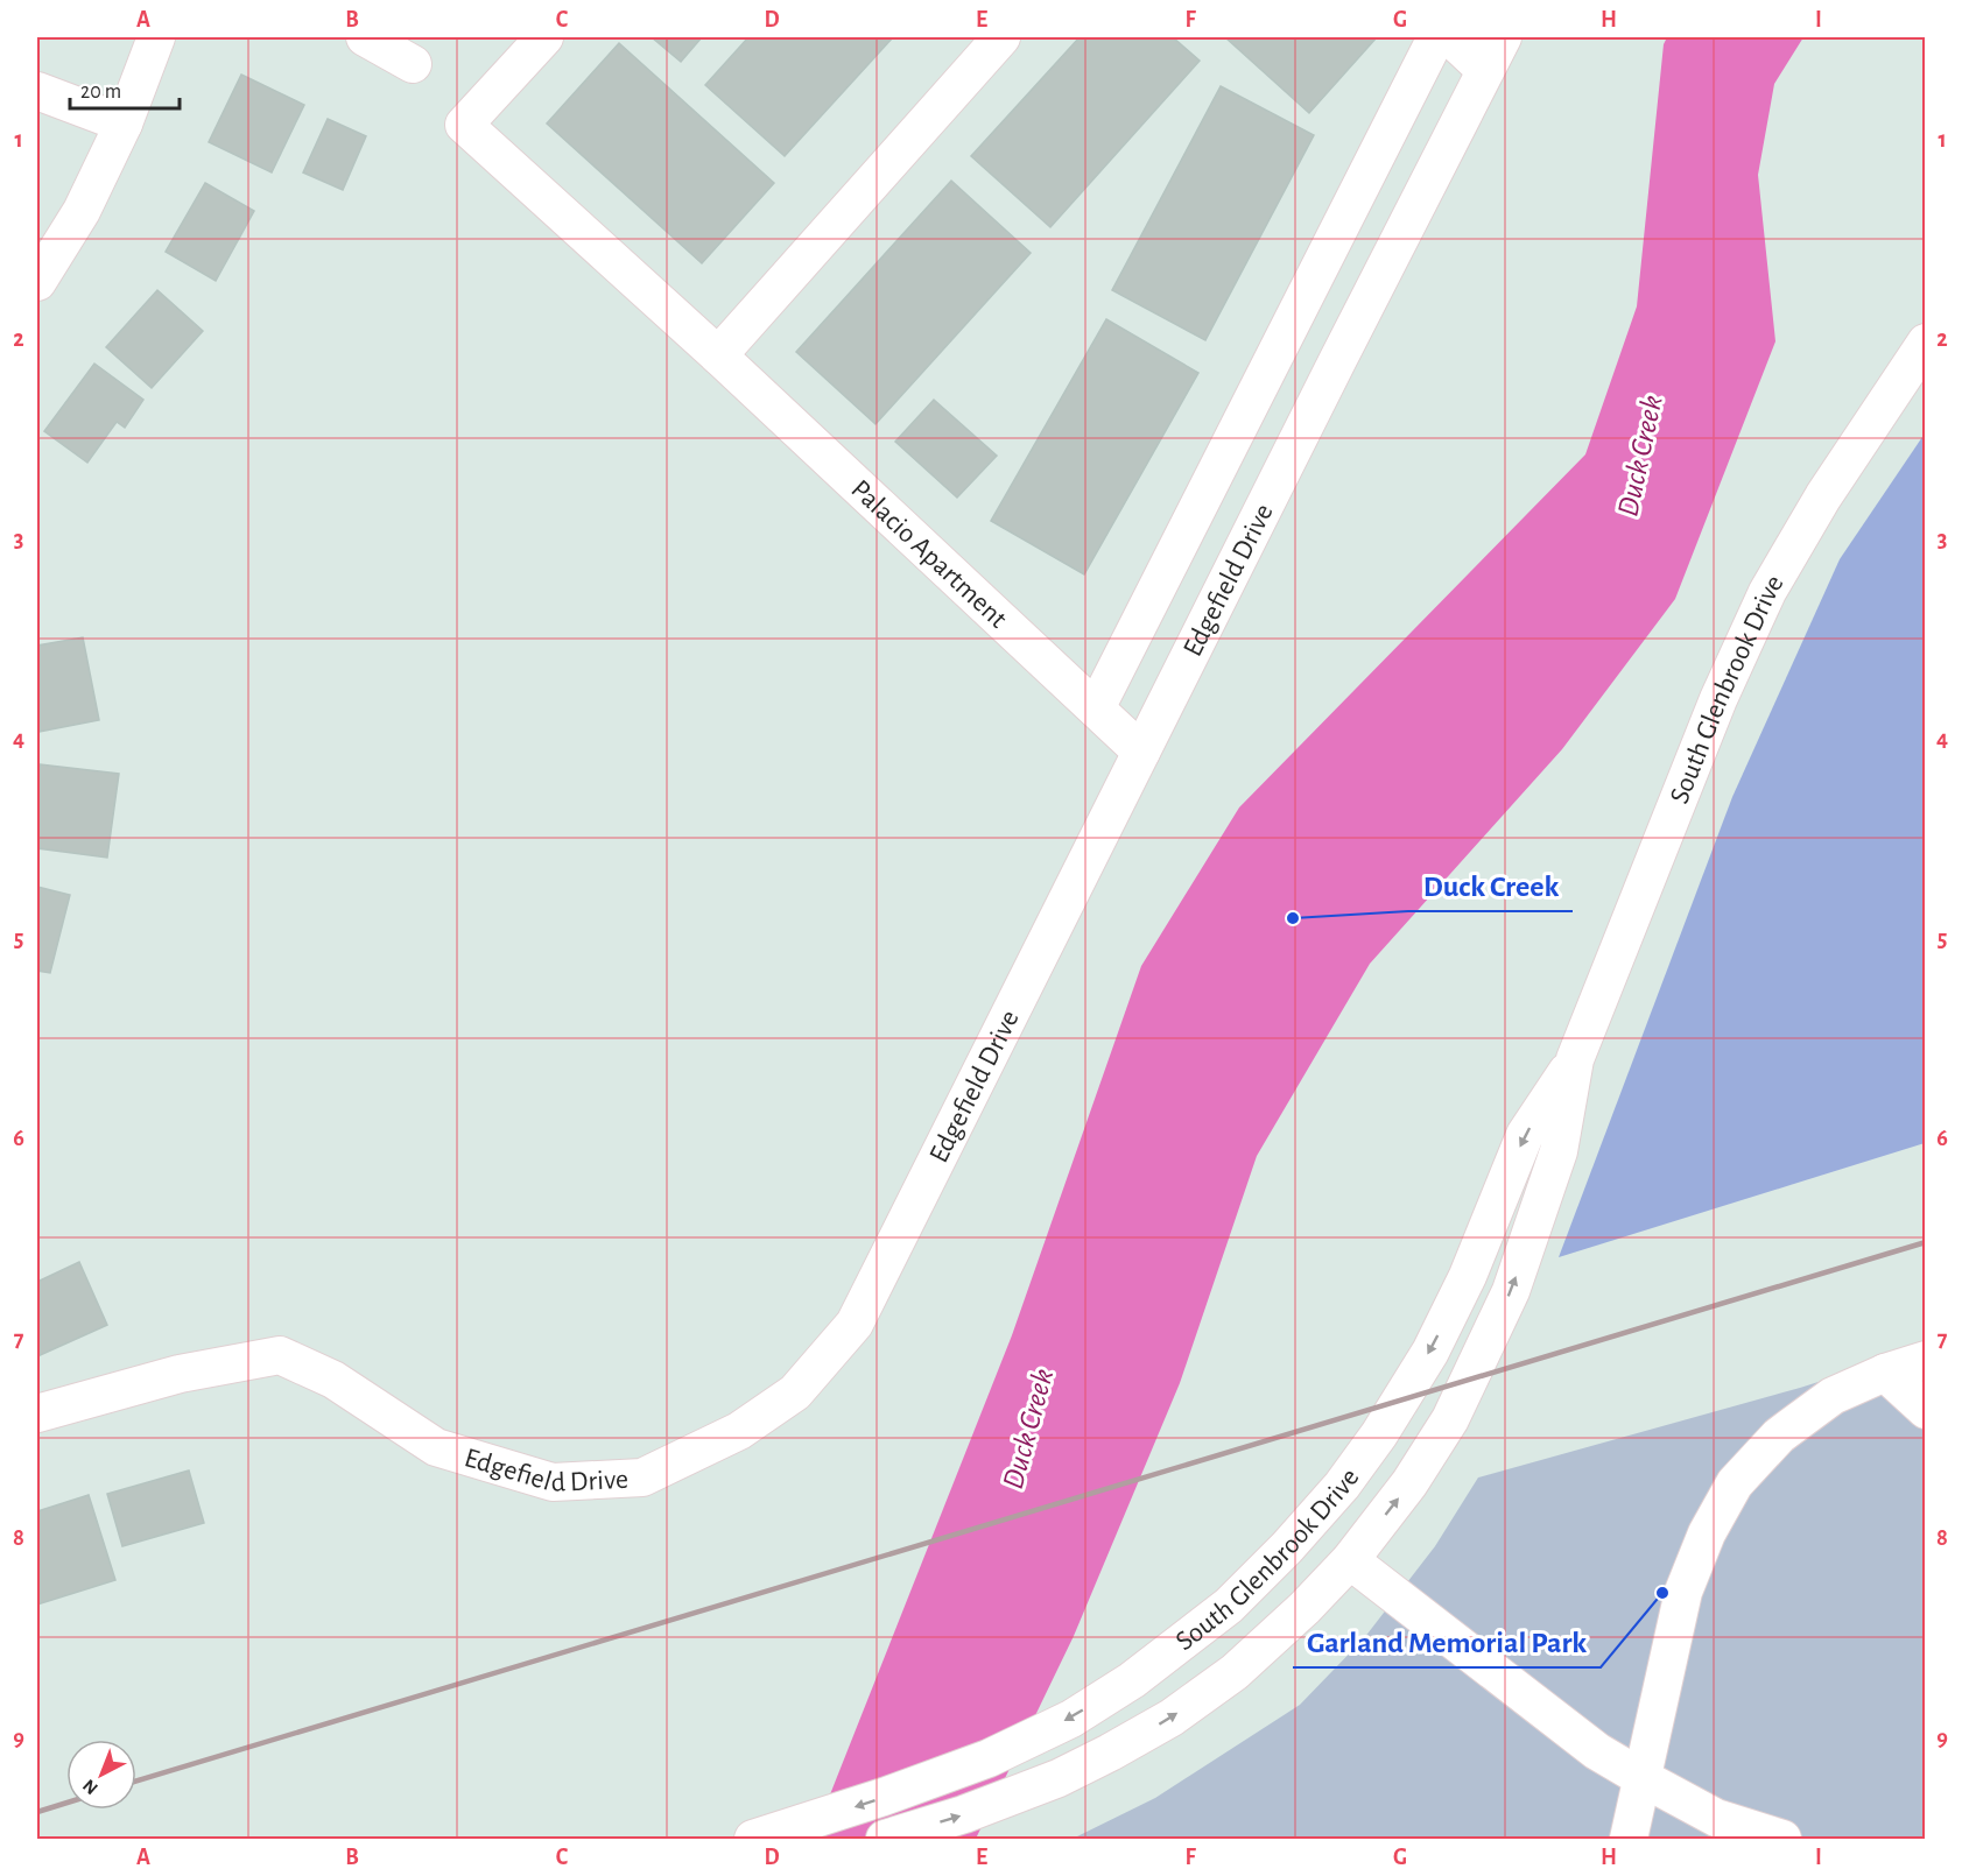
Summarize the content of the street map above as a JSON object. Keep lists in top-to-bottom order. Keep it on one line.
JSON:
{"streets":{"street":["Palacio Apartment","Edgefield Drive","South Glenbrook Drive"]},"crossings":[["Palacio Apartment","Edgefield Drive"]],"water":["Duck Creek"],"places":["Duck Creek","Garland Memorial Park"],"scale_bar":"20 m","north":"bottom left","grid":{"columns":["A","B","C","D","E","F","G","H","I"],"rows":["1","2","3","4","5","6","7","8","9"]}}
